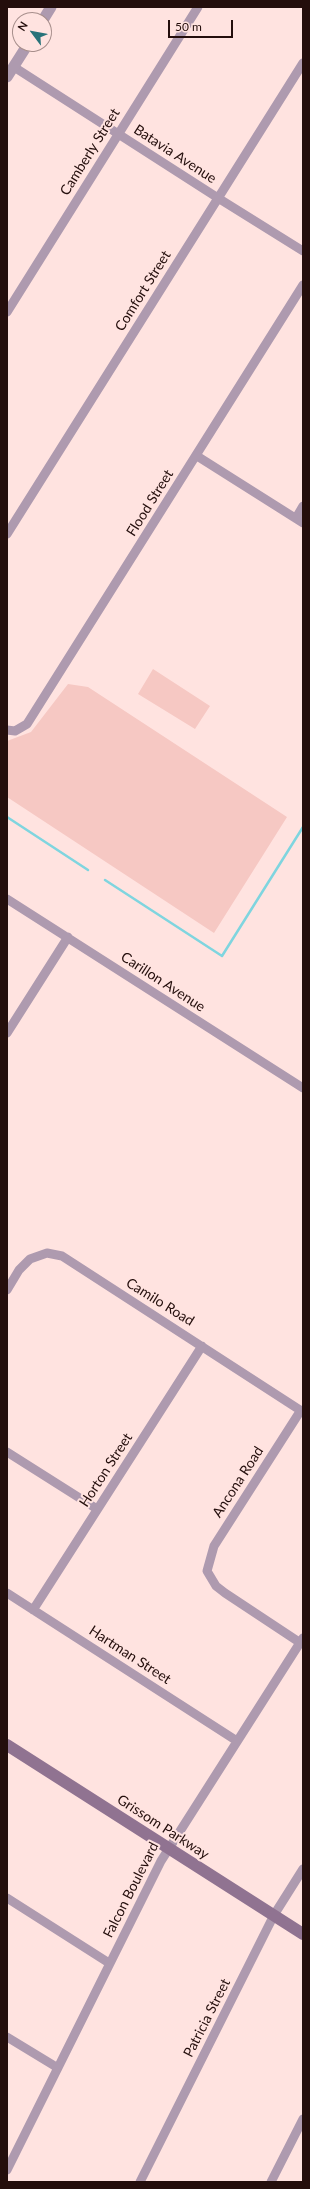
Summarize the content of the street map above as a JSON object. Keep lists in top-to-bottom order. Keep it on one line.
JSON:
{"streets":{"main road":["Grissom Parkway"],"street":["Camberly Street","Batavia Avenue","Comfort Street","Flood Street","Carillon Avenue","Camilo Road","Horton Street","Ancona Road","Hartman Street","Falcon Boulevard","Patricia Street"]},"crossings":[["Camberly Street","Batavia Avenue"],["Batavia Avenue","Comfort Street"],["Camilo Road","Horton Street"],["Camilo Road","Ancona Road"],["Horton Street","Hartman Street"],["Ancona Road","Falcon Boulevard"],["Hartman Street","Falcon Boulevard"],["Grissom Parkway","Falcon Boulevard"],["Grissom Parkway","Patricia Street"]],"scale_bar":"50 m","north":"top left"}
